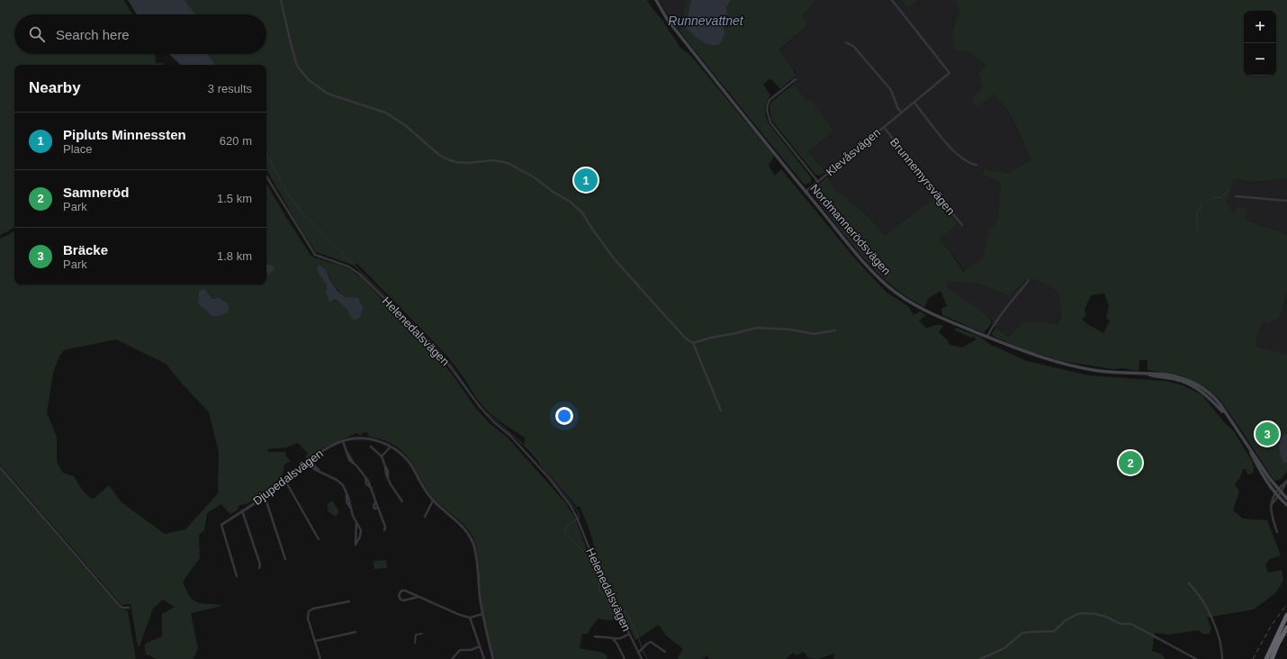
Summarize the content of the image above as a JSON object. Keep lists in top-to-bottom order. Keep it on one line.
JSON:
{"streets":{"main road":["Nordmannerödsvägen"],"street":["Klevåsvägen","Brunnemyrsvägen","Helenedalsvägen","Djupedalsvägen"]},"crossings":[["Klevåsvägen","Brunnemyrsvägen"],["Klevåsvägen","Nordmannerödsvägen"]],"water":["Runnevattnet"],"page":{"map_buttons":["+","−"],"search":"Search here","heading":["Nearby","3 results"],"list":[{"mark":"1","name":"Pipluts Minnessten","note":"Place","value":"620 m"},{"mark":"2","name":"Samneröd","note":"Park","value":"1.5 km"},{"mark":"3","name":"Bräcke","note":"Park","value":"1.8 km"}],"pins":["1","3","2"]}}
